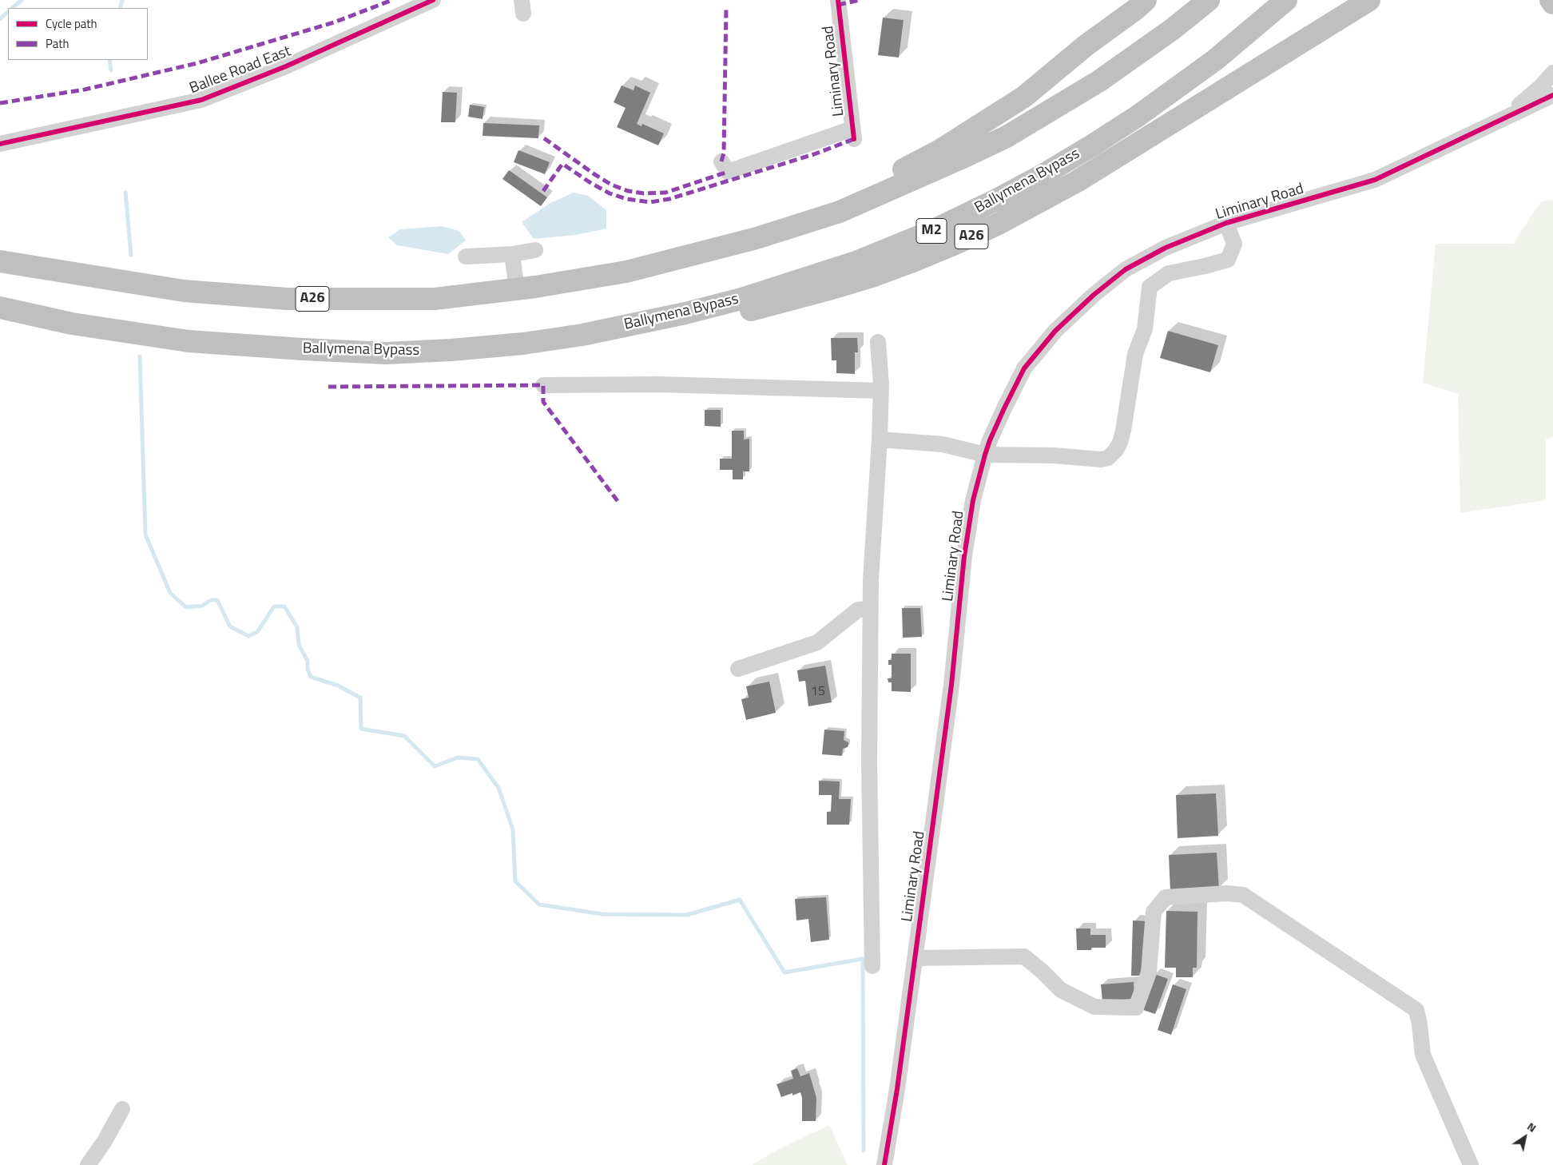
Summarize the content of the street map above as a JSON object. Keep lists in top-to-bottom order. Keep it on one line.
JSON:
{"streets":{"highway":["Ballymena Bypass","M2","A26"],"street":["Ballee Road East","Liminary Road"]},"crossings":[["Ballymena Bypass","A26"]],"house_numbers":["15"],"legend":["Cycle path","Path"],"north":"top right"}
